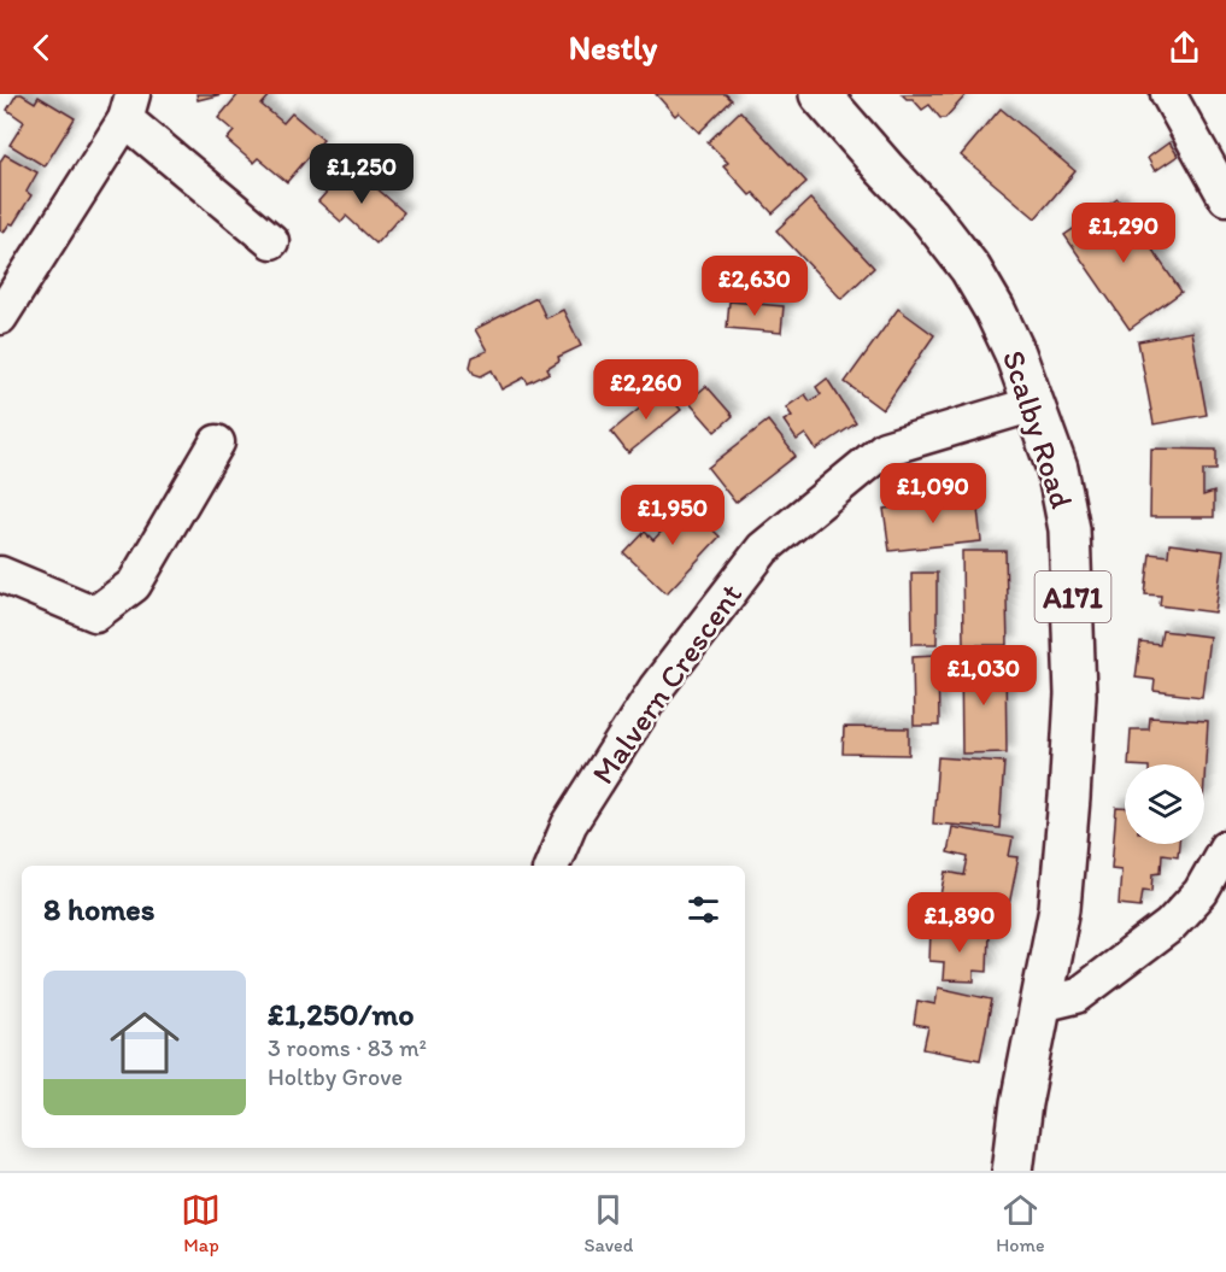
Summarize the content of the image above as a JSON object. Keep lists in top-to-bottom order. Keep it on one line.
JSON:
{"streets":{"highway":["Scalby Road","A171"],"street":["Malvern Crescent"]},"crossings":[["Scalby Road","Malvern Crescent"]],"page":{"header":"Nestly","price":["£1,250","£1,290","£2,630","£2,260","£1,090","£1,950","£1,030","£1,890"],"heading":"8 homes","list":[{"name":"£1,250/mo","note":"3 rooms · 83 m² · Holtby Grove"}],"tabs":["Map","Saved","Home"]}}
